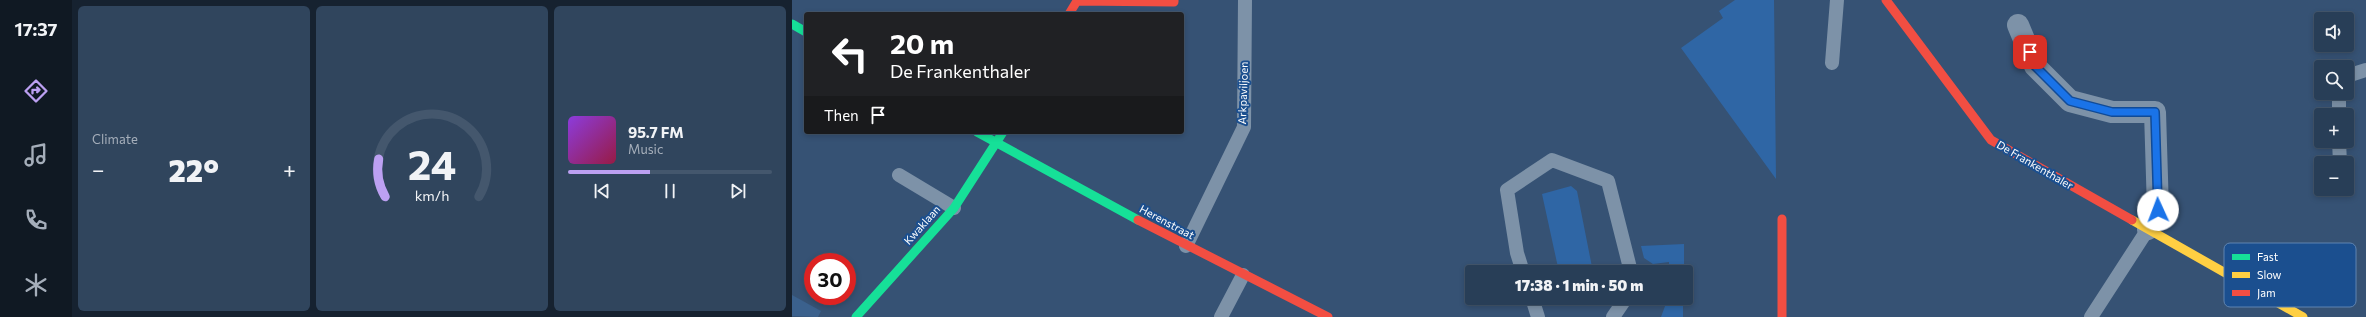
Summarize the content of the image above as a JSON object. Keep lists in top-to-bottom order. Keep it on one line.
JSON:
{"streets":{"street":["De Frankenthaler","Herenstraat","Kwaklaan"],"lane":["Arkpaviljoen"]},"crossings":[["Arkpaviljoen","Herenstraat"],["Herenstraat","Kwaklaan"]],"legend":["Fast","Slow","Jam"],"page":{"tabs":"17:37","tile":"Climate","map_buttons":["+","−"],"turn":["20 m","De Frankenthaler"],"then":"Then","song":["95.7 FM","Music"],"heat":["−","22°","+"],"limit":"30","trip":"17:38 · 1 min · 50 m","gauge":["24","km/h"]}}
